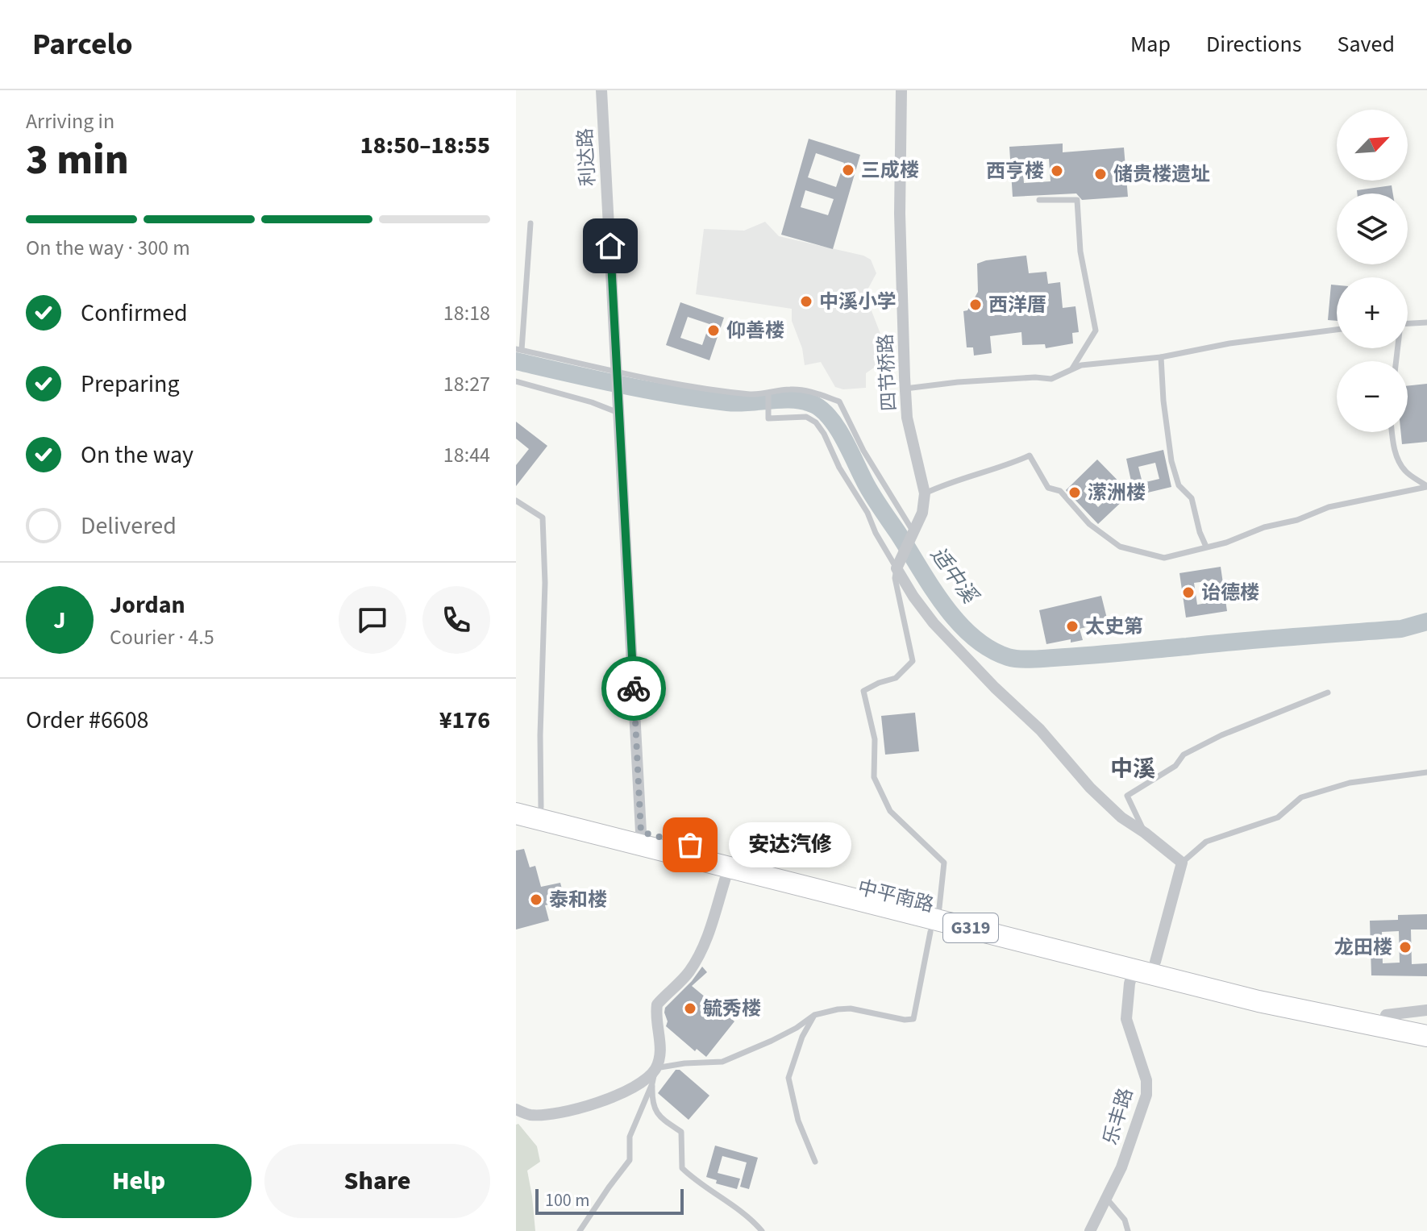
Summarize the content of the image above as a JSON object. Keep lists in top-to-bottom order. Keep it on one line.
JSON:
{"streets":{"highway":["中平南路","G319"],"street":["利达路","四节桥路","乐丰路"]},"crossings":[["G319","乐丰路"]],"districts":["中溪"],"water":["适中溪"],"places":["三成楼","西亨楼","储贵楼遗址","中溪小学","西洋厝","仰善楼","潆洲楼","诒德楼","太史第","安达汽修","泰和楼","龙田楼","毓秀楼"],"scale_bar":"100 m","north":"top right","page":{"header":"Parcelo","nav":["Map","Directions","Saved"],"heading":["3 min","Arriving in","18:50–18:55"],"panel":["Jordan","Courier · 4.5","Order #6608","¥176"],"map_buttons":["+","−"],"bar":"On the way · 300 m","list":[["Confirmed","18:18"],["Preparing","18:27"],["On the way","18:44"],"Delivered"],"round":"J","bubble":"安达汽修","buttons":["Help","Share"],"scale":"100 m"}}
